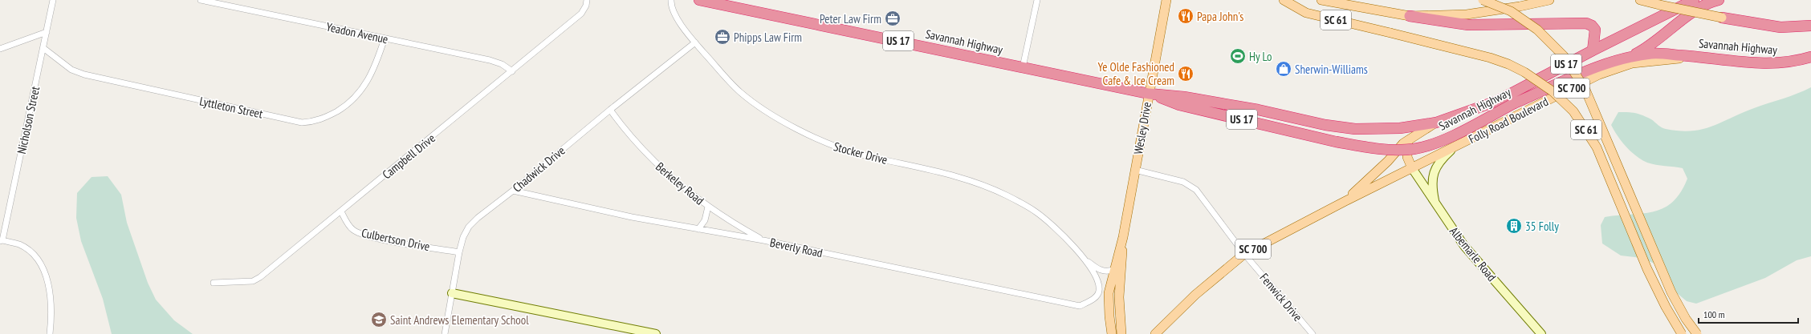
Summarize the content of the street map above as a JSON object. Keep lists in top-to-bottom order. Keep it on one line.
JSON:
{"streets":{"highway":["US 17","Savannah Highway"],"main road":["SC 61","SC 700","Folly Road Boulevard","Wesley Drive"],"street":["Yeadon Avenue","Lyttleton Street","Nicholson Street","Stocker Drive","Campbell Drive","Chadwick Drive","Berkeley Road","Culbertson Drive","Beverly Road","Albemarle Road","Fenwick Drive"]},"crossings":[["Yeadon Avenue","Lyttleton Street"],["Yeadon Avenue","Campbell Drive"],["Savannah Highway","Folly Road Boulevard"],["Savannah Highway","Wesley Drive"],["Lyttleton Street","Nicholson Street"],["Folly Road Boulevard","Albemarle Road"],["Folly Road Boulevard","Fenwick Drive"],["Wesley Drive","Stocker Drive"],["Wesley Drive","Fenwick Drive"],["Stocker Drive","Chadwick Drive"],["Stocker Drive","Beverly Road"],["Campbell Drive","Culbertson Drive"],["Chadwick Drive","Berkeley Road"],["Chadwick Drive","Culbertson Drive"],["Chadwick Drive","Beverly Road"],["Berkeley Road","Beverly Road"]],"places":{"restaurant":["Papa John's","Ye Olde Fashioned Cafe & Ice Cream"],"office":["Peter Law Firm","Phipps Law Firm"],"sports":["Hy Lo"],"shop":["Sherwin-Williams"],"building":["35 Folly"],"school or university":["Saint Andrews Elementary School"]},"scale_bar":"100 m"}
